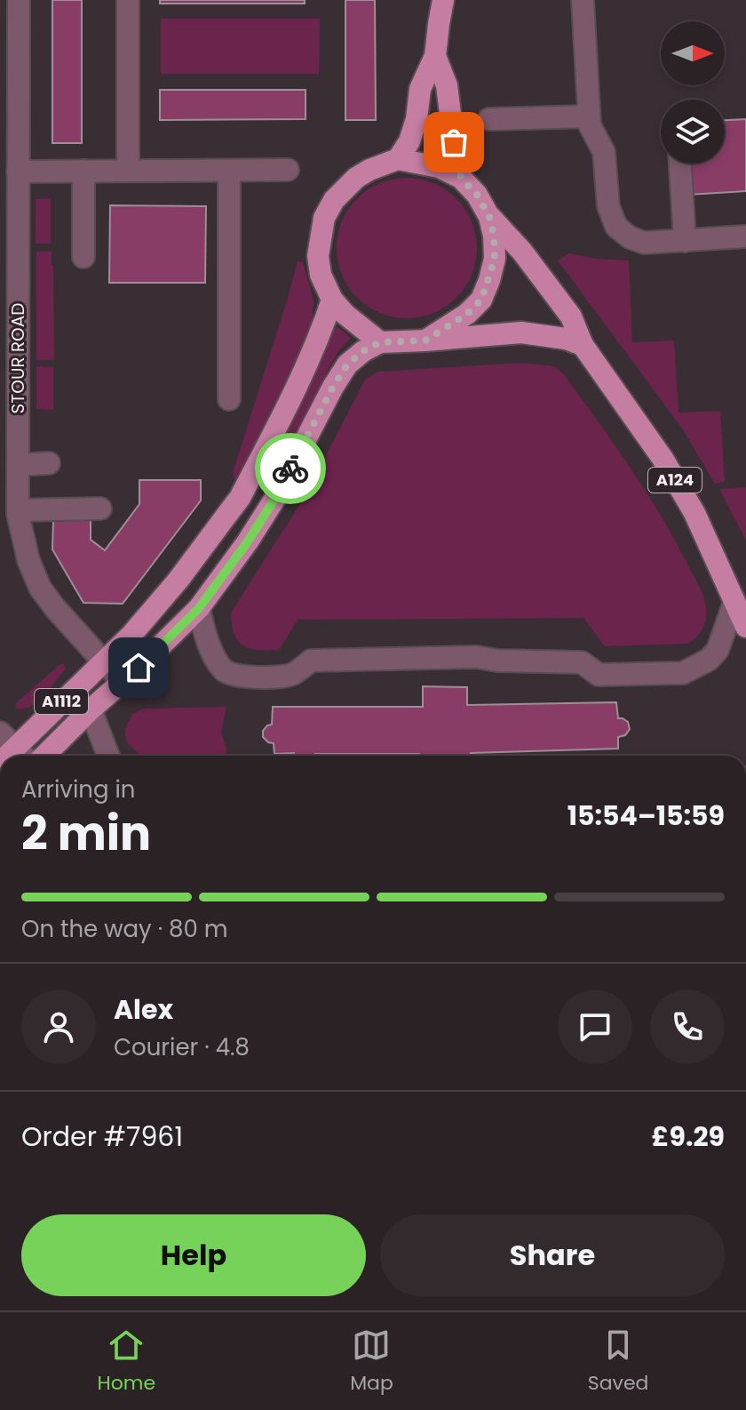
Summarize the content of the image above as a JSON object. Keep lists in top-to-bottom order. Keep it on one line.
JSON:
{"streets":{"main road":["A124","A1112"],"street":["STOUR ROAD"]},"crossings":[["STOUR ROAD","A1112"],["A124","A1112"]],"north":"right","page":{"heading":["2 min","Arriving in","15:54–15:59"],"panel":["Alex","Courier · 4.8","Order #7961","£9.29"],"bar":"On the way · 80 m","buttons":["Help","Share"],"tabs":["Home","Map","Saved"]}}
